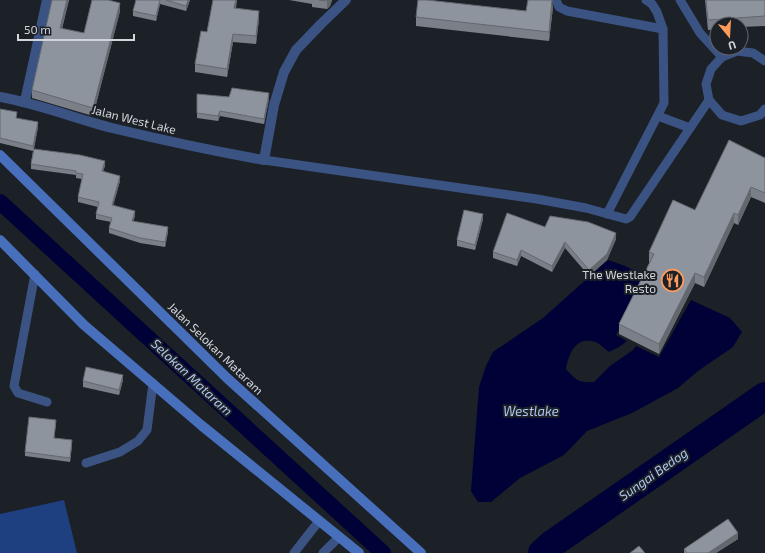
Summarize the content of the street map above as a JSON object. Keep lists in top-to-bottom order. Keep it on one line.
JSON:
{"streets":{"street":["Jalan West Lake","Jalan Selokan Mataram"]},"water":["Selokan Mataram","Westlake","Sungai Bedog"],"places":{"restaurant":["The Westlake Resto"]},"scale_bar":"50 m","north":"bottom"}
